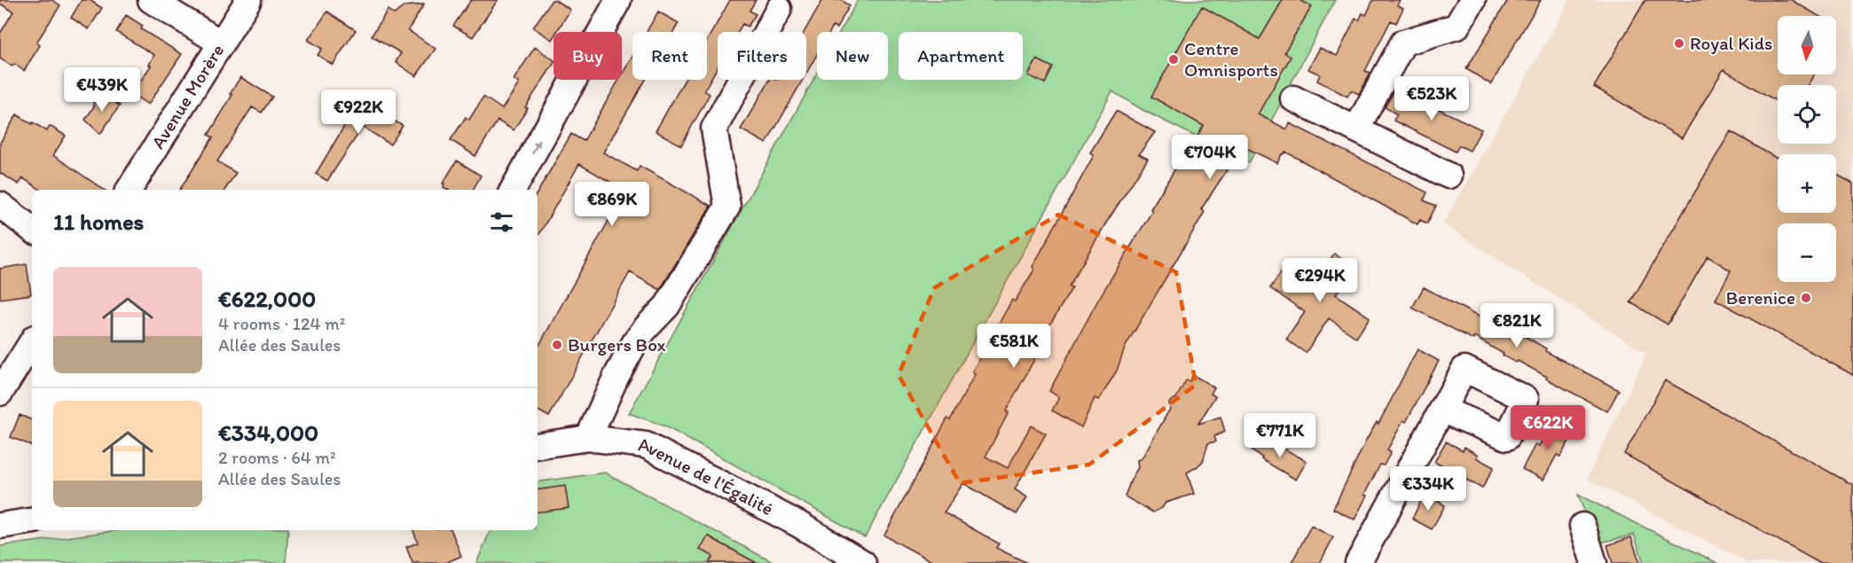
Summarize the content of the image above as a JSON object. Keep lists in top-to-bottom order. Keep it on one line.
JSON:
{"streets":{"street":["Avenue Morère","Avenue de l'Égalité"]},"places":["Royal Kids","Centre Omnisports","Berenice","Burgers Box"],"north":"bottom","page":{"map_buttons":["+","−"],"chip":["Buy","Rent","Filters","New","Apartment"],"price":["€439K","€523K","€922K","€704K","€869K","€294K","€821K","€581K","€622K","€771K","€334K"],"heading":"11 homes","list":[{"name":"€622,000","note":"4 rooms · 124 m² · Allée des Saules"},{"name":"€334,000","note":"2 rooms · 64 m² · Allée des Saules"}]}}
